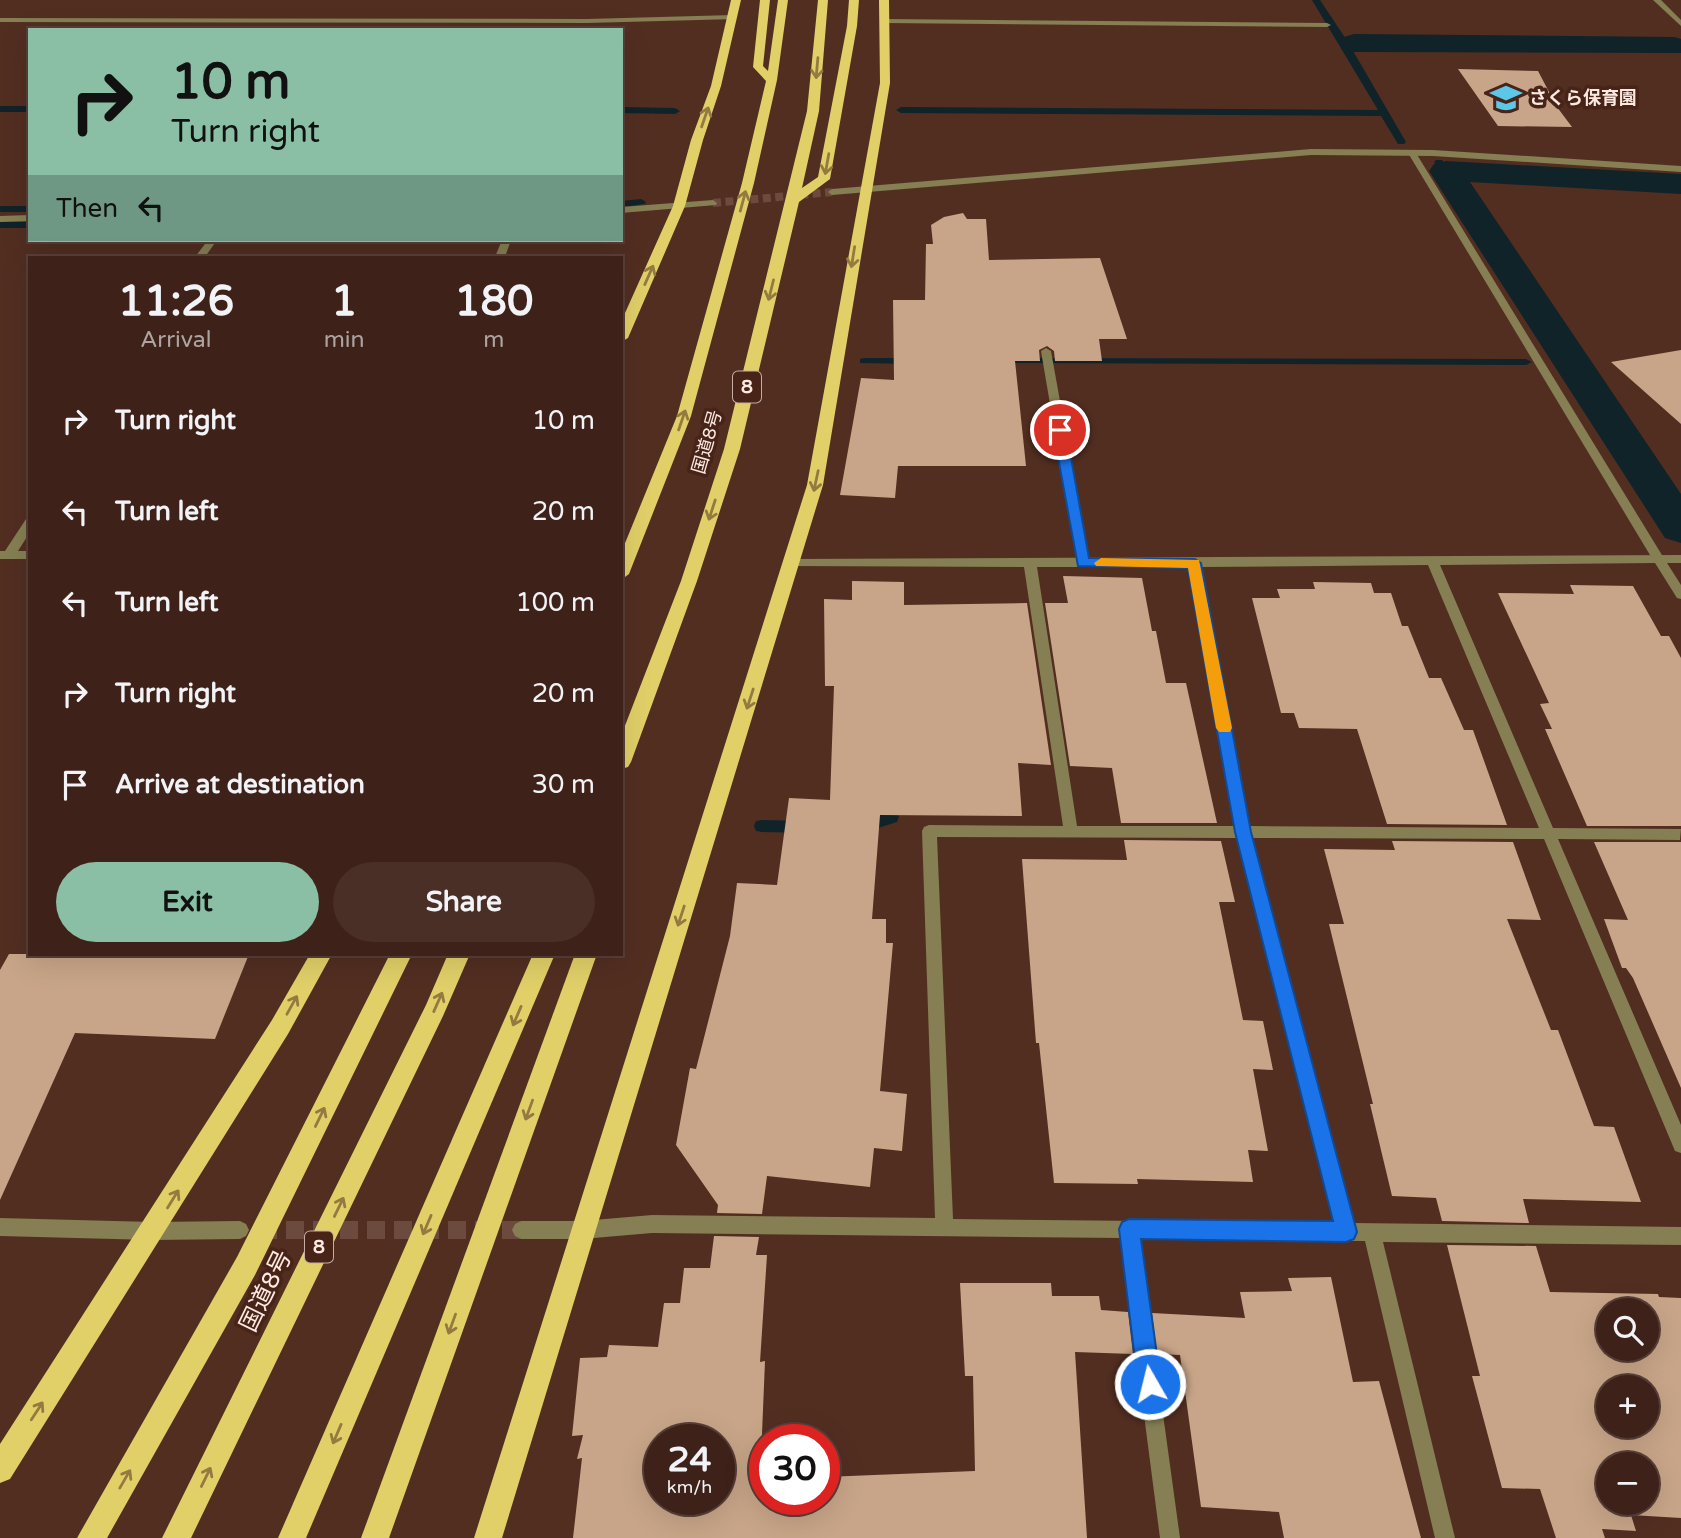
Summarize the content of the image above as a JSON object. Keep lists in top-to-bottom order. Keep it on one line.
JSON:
{"streets":{"highway":["8","国道8号"]},"places":{"school or university":["さくら保育園"]},"page":{"turn":["10 m","Turn right"],"then":"Then","eta":["11:26","Arrival","1","min","180","m"],"list":[{"name":"Turn right","value":"10 m"},{"name":"Turn left","value":"20 m"},{"name":"Turn left","value":"100 m"},{"name":"Turn right","value":"20 m"},{"name":"Arrive at destination","value":"30 m"}],"buttons":["Exit","Share"],"map_buttons":["+","−"],"speed":"24 km/h","limit":"30"}}
